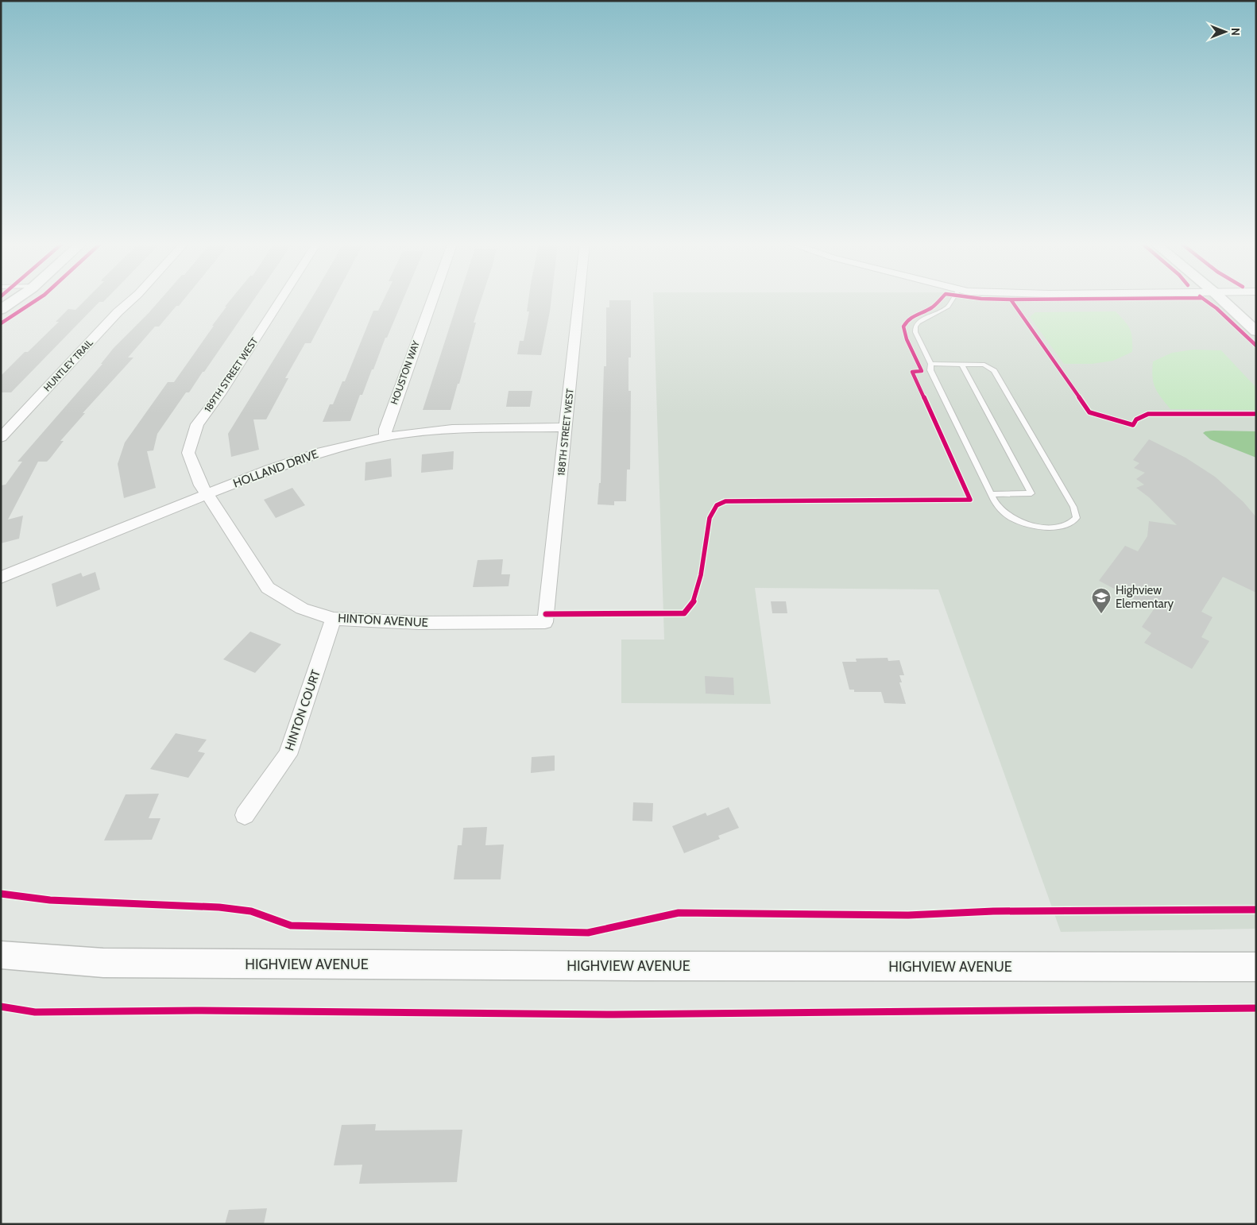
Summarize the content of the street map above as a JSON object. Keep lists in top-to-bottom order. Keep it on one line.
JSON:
{"streets":{"street":["HUNTLEY TRAIL","HOUSTON WAY","189TH STREET WEST","188TH STREET WEST","HOLLAND DRIVE","HINTON AVENUE","HINTON COURT","HIGHVIEW AVENUE"]},"crossings":[["HOUSTON WAY","HOLLAND DRIVE"],["189TH STREET WEST","HOLLAND DRIVE"],["189TH STREET WEST","HINTON AVENUE"],["188TH STREET WEST","HOLLAND DRIVE"],["188TH STREET WEST","HINTON AVENUE"],["HOLLAND DRIVE","HINTON AVENUE"],["HINTON AVENUE","HINTON COURT"]],"places":{"school or university":["Highview Elementary"]},"north":"right"}
